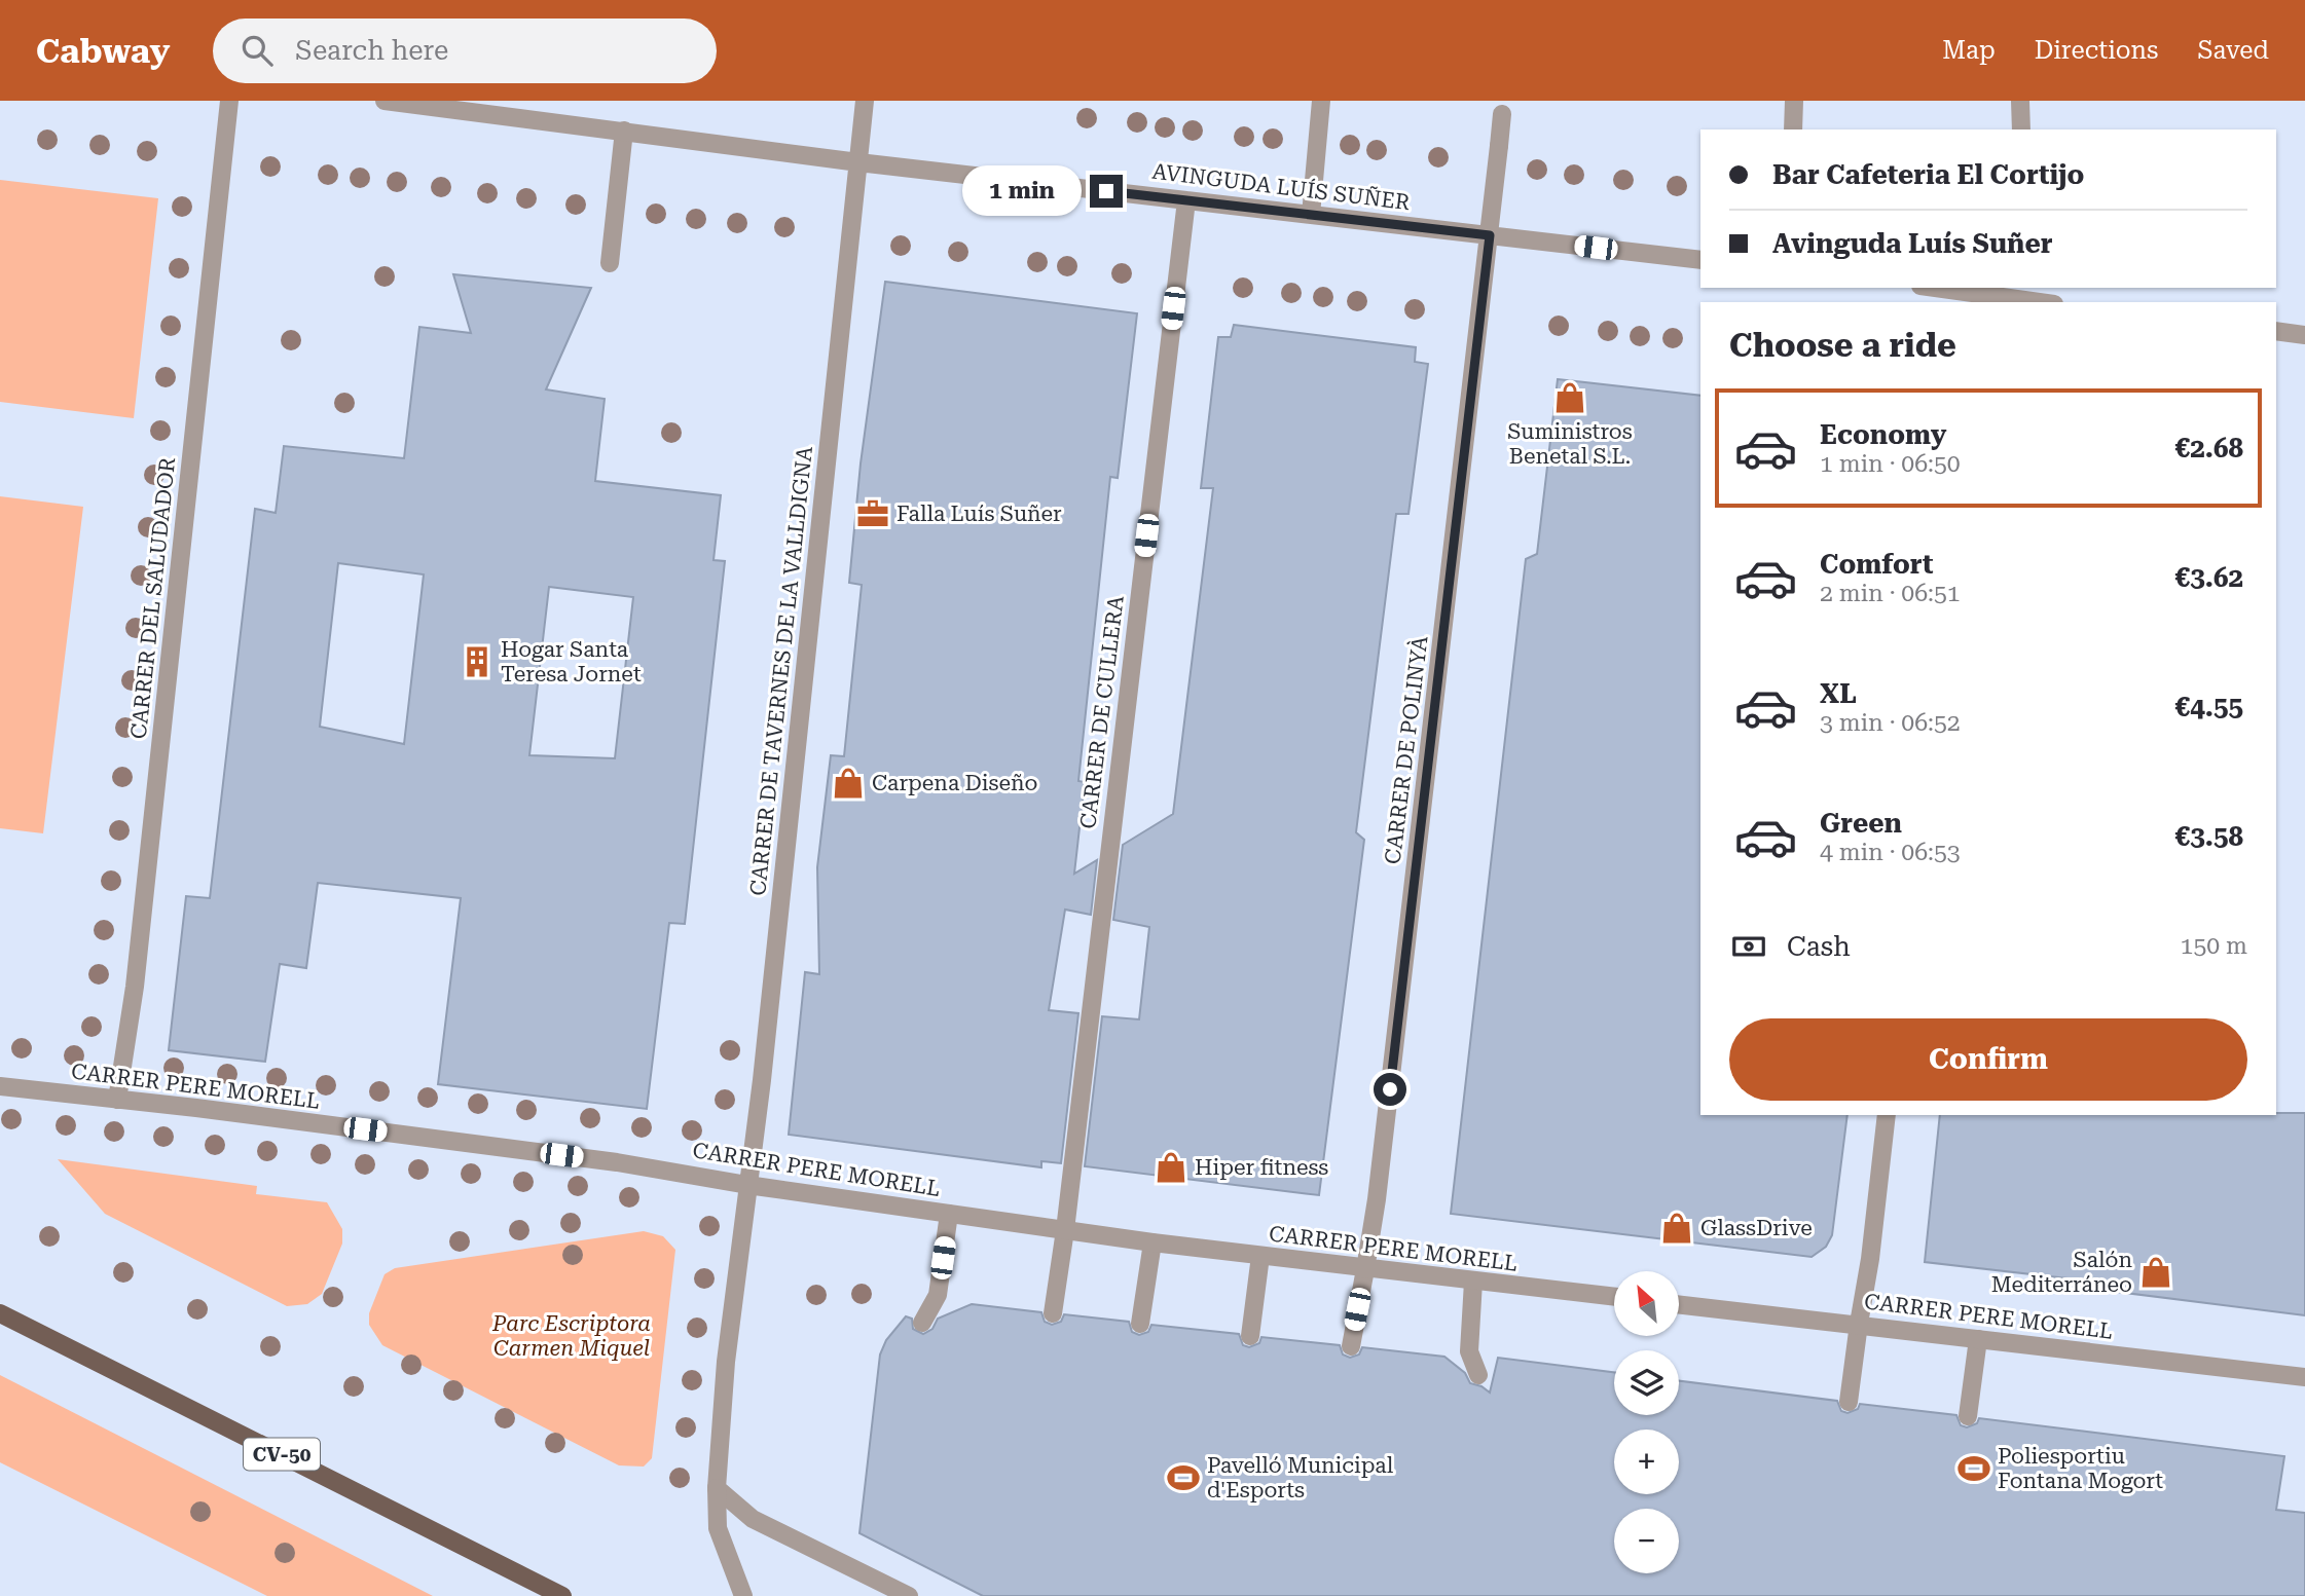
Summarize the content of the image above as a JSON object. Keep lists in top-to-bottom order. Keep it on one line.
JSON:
{"streets":{"main road":["CV-50"],"street":["AVINGUDA LUÍS SUÑER","CARRER DEL SALUDADOR","CARRER DE TAVERNES DE LA VALLDIGNA","CARRER DE CULLERA","CARRER DE POLINYÀ","CARRER PERE MORELL"]},"crossings":[["AVINGUDA LUÍS SUÑER","CARRER DE TAVERNES DE LA VALLDIGNA"],["AVINGUDA LUÍS SUÑER","CARRER DE CULLERA"],["AVINGUDA LUÍS SUÑER","CARRER DE POLINYÀ"],["CARRER DEL SALUDADOR","CARRER PERE MORELL"],["CARRER DE TAVERNES DE LA VALLDIGNA","CARRER PERE MORELL"],["CARRER DE CULLERA","CARRER PERE MORELL"],["CARRER DE POLINYÀ","CARRER PERE MORELL"]],"parks":["Parc Escriptora Carmen Miquel"],"places":{"shop":["Suministros Benetal S.L.","Carpena Diseño","Hiper fitness","GlassDrive","Salón Mediterráneo"],"office":["Falla Luís Suñer"],"building":["Hogar Santa Teresa Jornet"],"sports":["Poliesportiu Fontana Mogort","Pavelló Municipal d'Esports"]},"north":"top left","page":{"header":"Cabway","search":"Search here","nav":["Map","Directions","Saved"],"banner":["Bar Cafeteria El Cortijo","Avinguda Luís Suñer"],"bubble":"1 min","heading":"Choose a ride","list":[{"name":"Economy","note":"1 min · 06:50","value":"€2.68"},{"name":"Comfort","note":"2 min · 06:51","value":"€3.62"},{"name":"XL","note":"3 min · 06:52","value":"€4.55"},{"name":"Green","note":"4 min · 06:53","value":"€3.58"}],"pay":["Cash","150 m"],"buttons":"Confirm","map_buttons":["+","−"]}}
